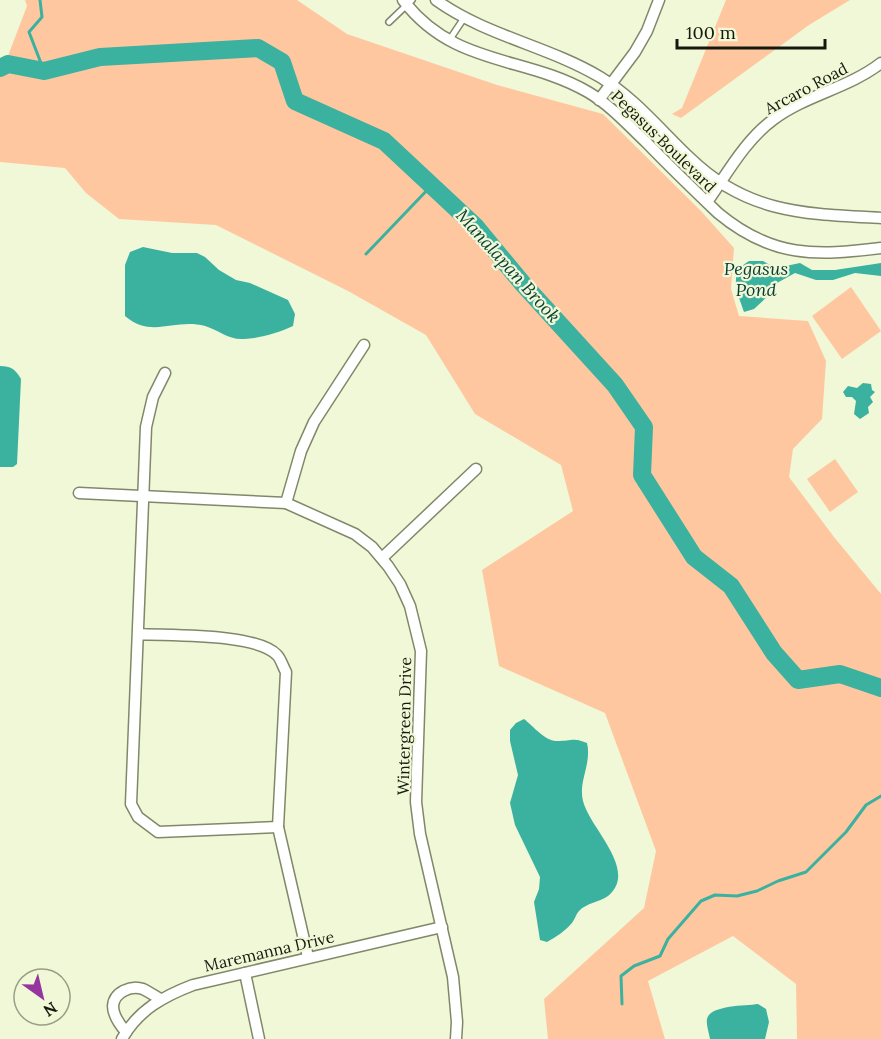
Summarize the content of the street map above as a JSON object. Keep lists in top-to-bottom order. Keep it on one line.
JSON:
{"streets":{"street":["Arcaro Road","Pegasus Boulevard","Wintergreen Drive","Maremanna Drive"]},"crossings":[["Arcaro Road","Pegasus Boulevard"],["Wintergreen Drive","Maremanna Drive"]],"water":["Manalapan Brook","Pegasus Pond"],"scale_bar":"100 m","north":"bottom right"}
